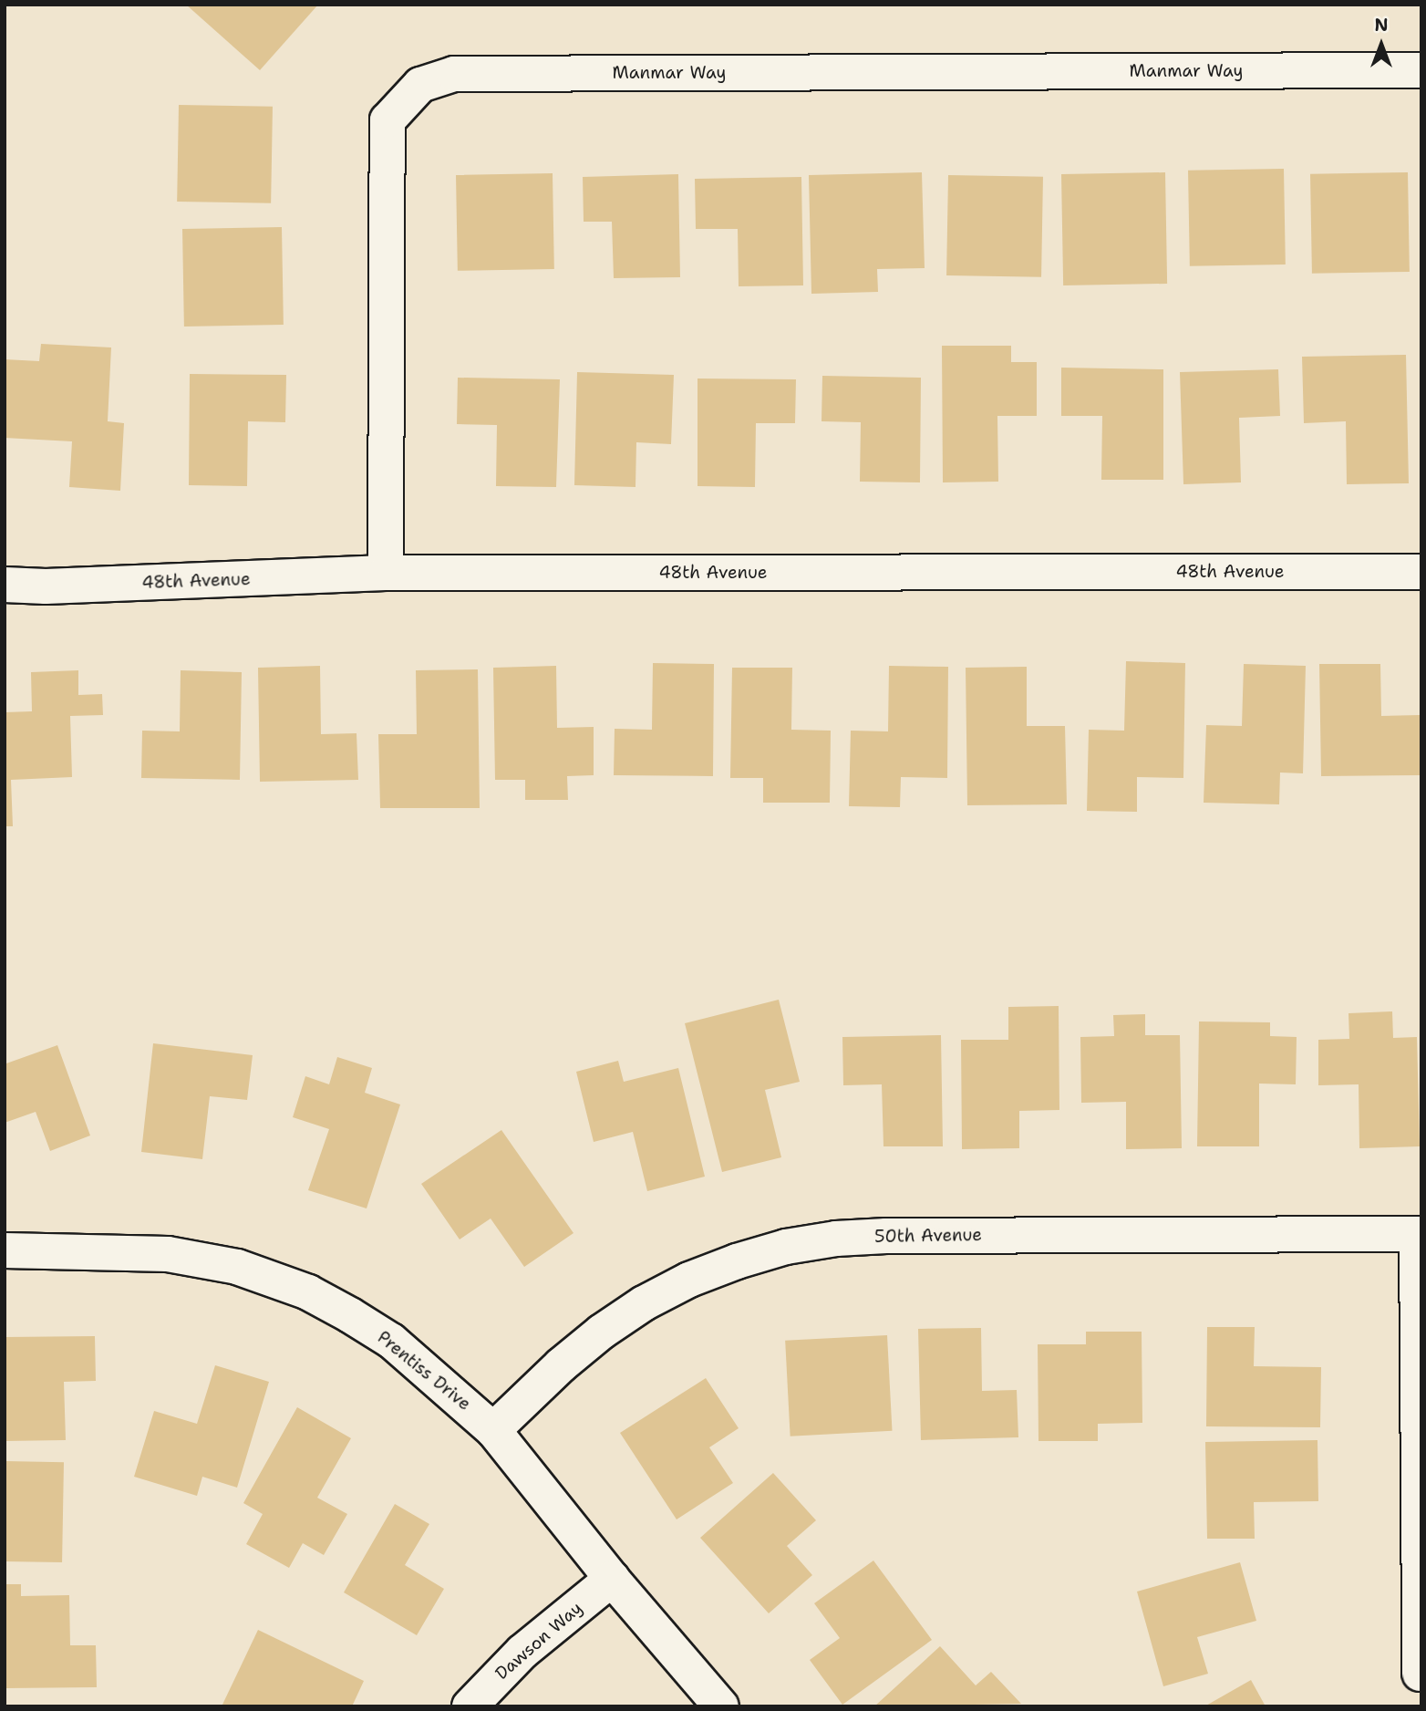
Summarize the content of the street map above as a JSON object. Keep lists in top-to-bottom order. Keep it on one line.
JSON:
{"streets":{"street":["Manmar Way","48th Avenue","50th Avenue","Prentiss Drive","Dawson Way"]},"crossings":[["Manmar Way","48th Avenue"],["50th Avenue","Prentiss Drive"],["Prentiss Drive","Dawson Way"]],"north":"top"}
